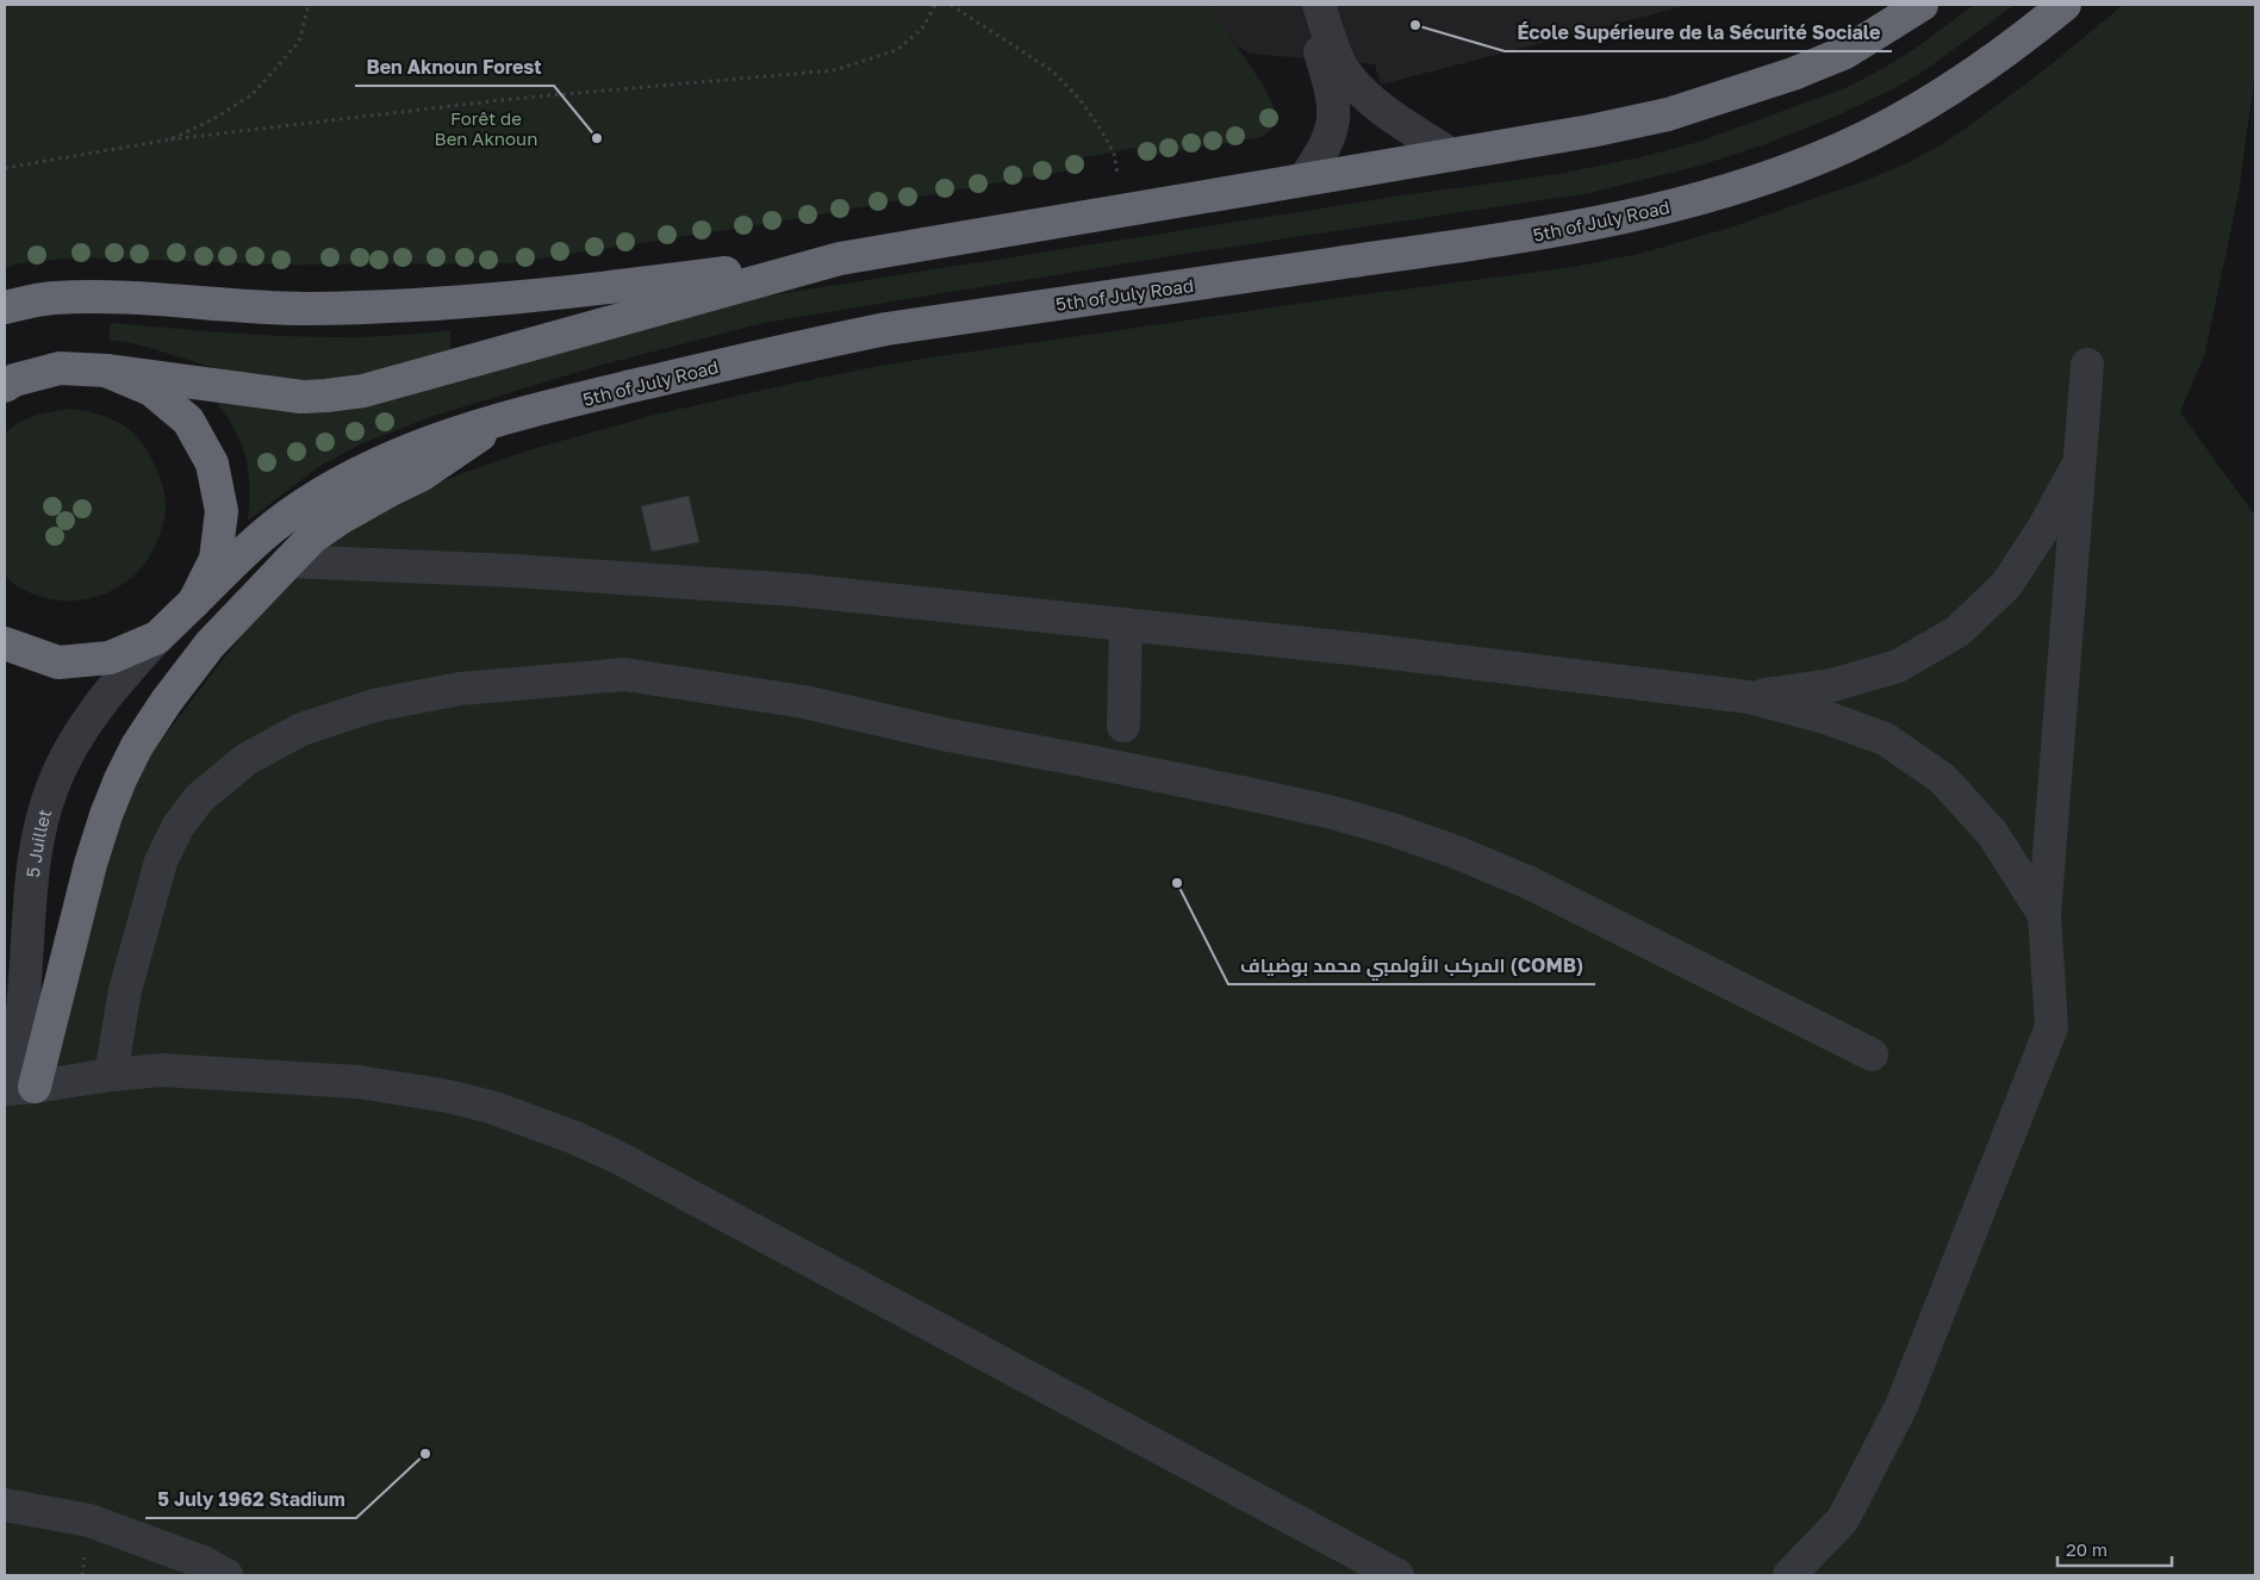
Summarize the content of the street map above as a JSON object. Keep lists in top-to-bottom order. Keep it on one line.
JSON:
{"streets":{"highway":["5th of July Road"],"lane":["5 Juillet"]},"crossings":[["5th of July Road","5 Juillet"]],"parks":["Forêt de Ben Aknoun"],"places":["École Supérieure de la Sécurité Sociale","Ben Aknoun Forest","المركب الأولمبي محمد بوضياف (COMB)","5 July 1962 Stadium"],"scale_bar":"20 m"}
